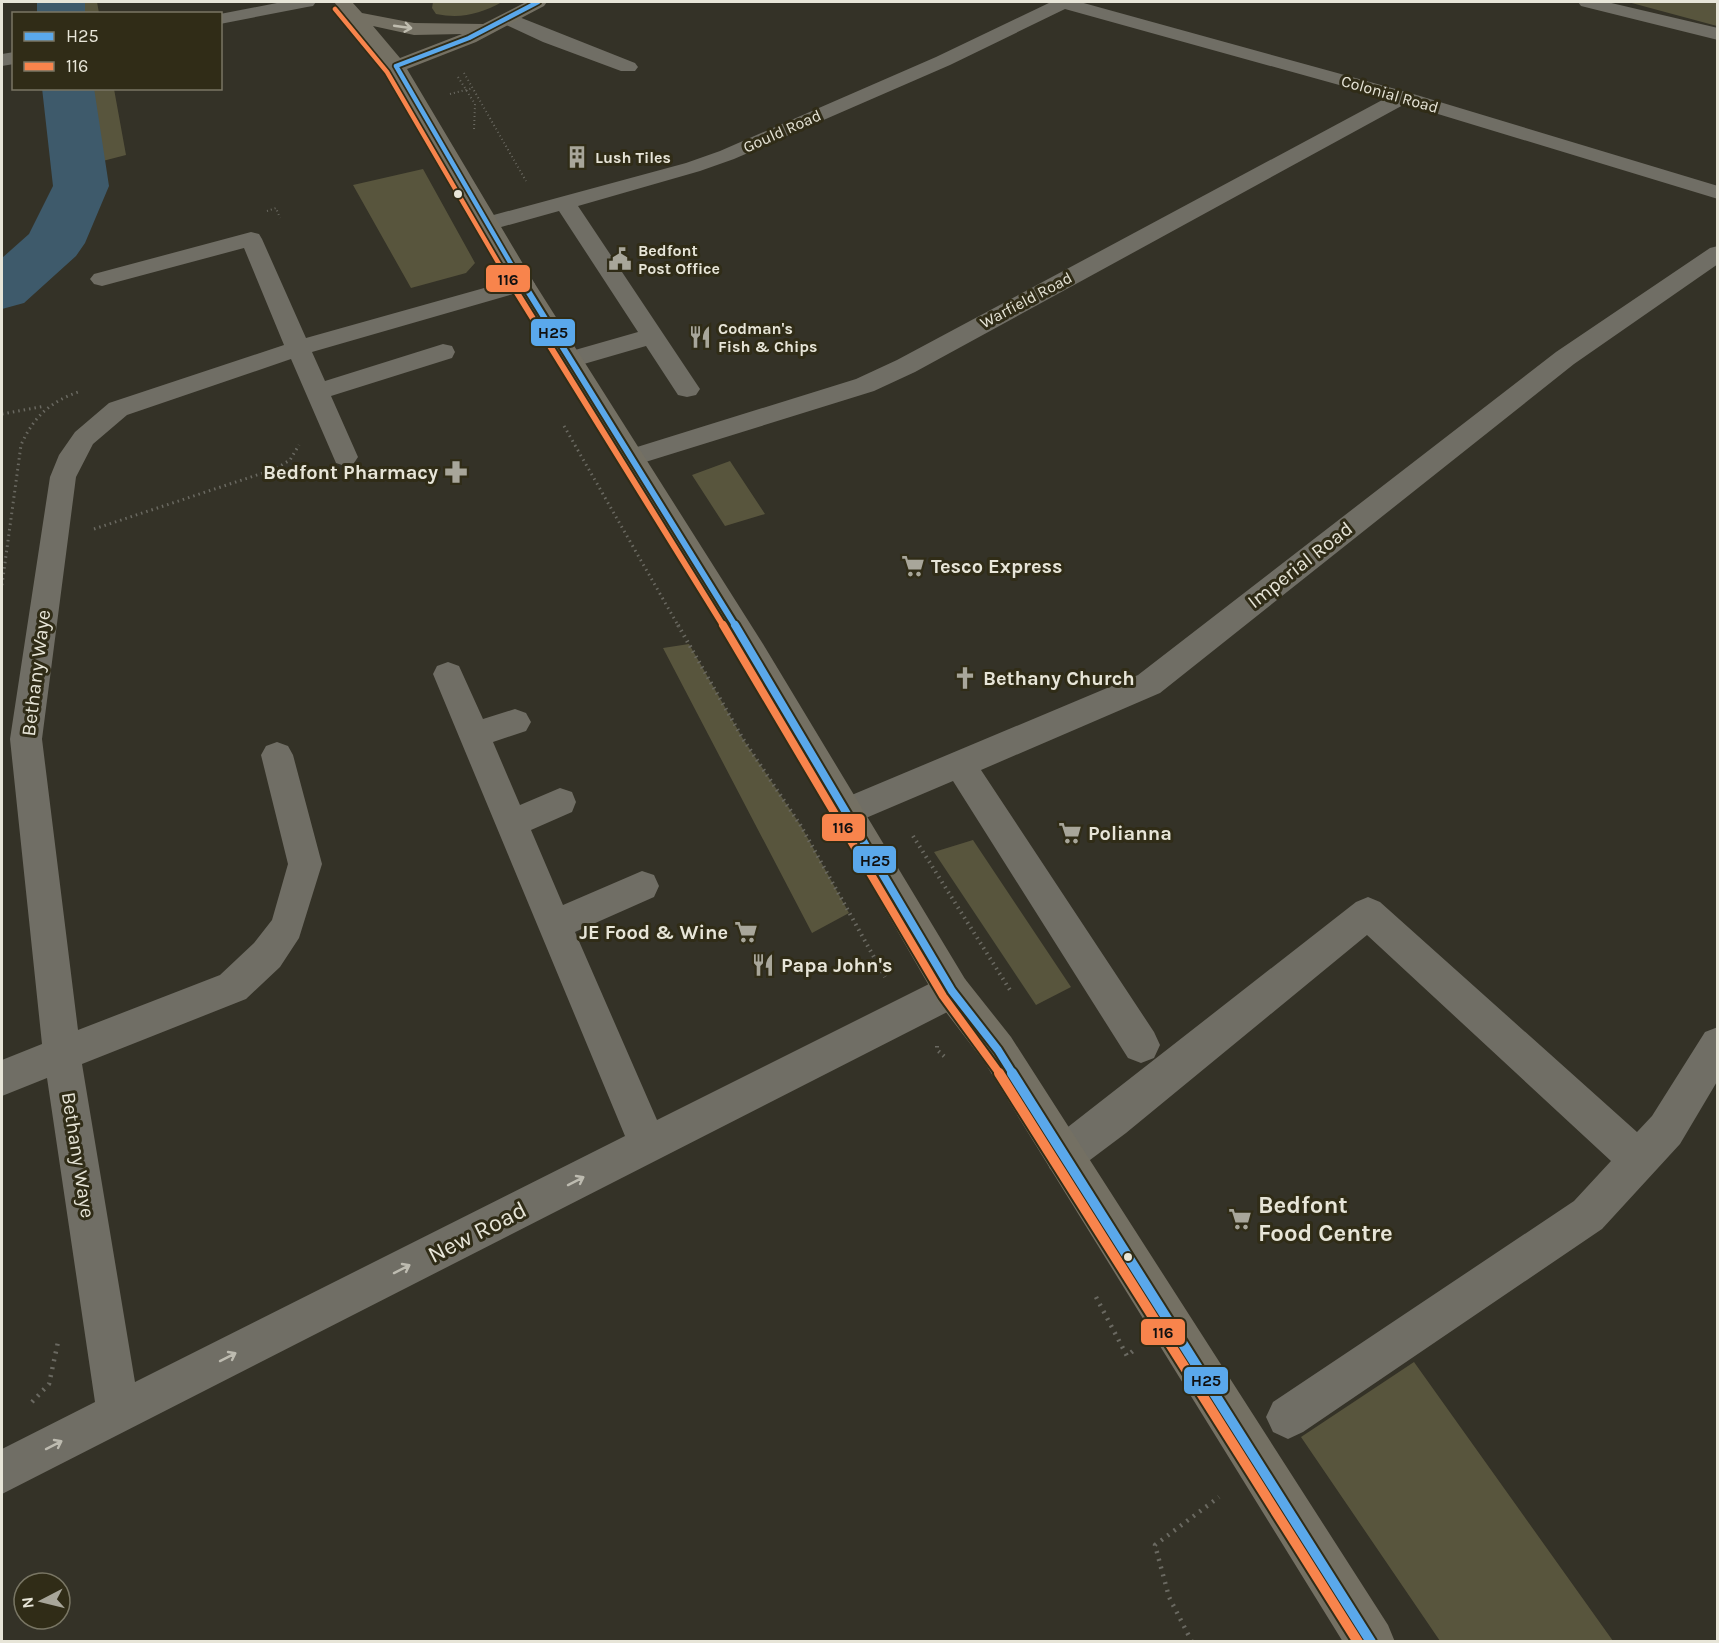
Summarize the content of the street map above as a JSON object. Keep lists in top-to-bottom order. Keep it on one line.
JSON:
{"streets":{"street":["Colonial Road","Gould Road","Warfield Road","Imperial Road","Bethany Waye","New Road"]},"crossings":[["Colonial Road","Gould Road"],["Colonial Road","Warfield Road"],["Bethany Waye","New Road"]],"one_way":["New Road"],"places":{"building":["Lush Tiles"],"public building":["Bedfont Post Office"],"restaurant":["Codman's Fish & Chips","Papa John's"],"pharmacy":["Bedfont Pharmacy"],"supermarket":["Tesco Express","Polianna","JE Food & Wine","Bedfont Food Centre"],"church":["Bethany Church"]},"lines":["transit line H25","transit line 116"],"legend":["H25","116"],"north":"left"}
